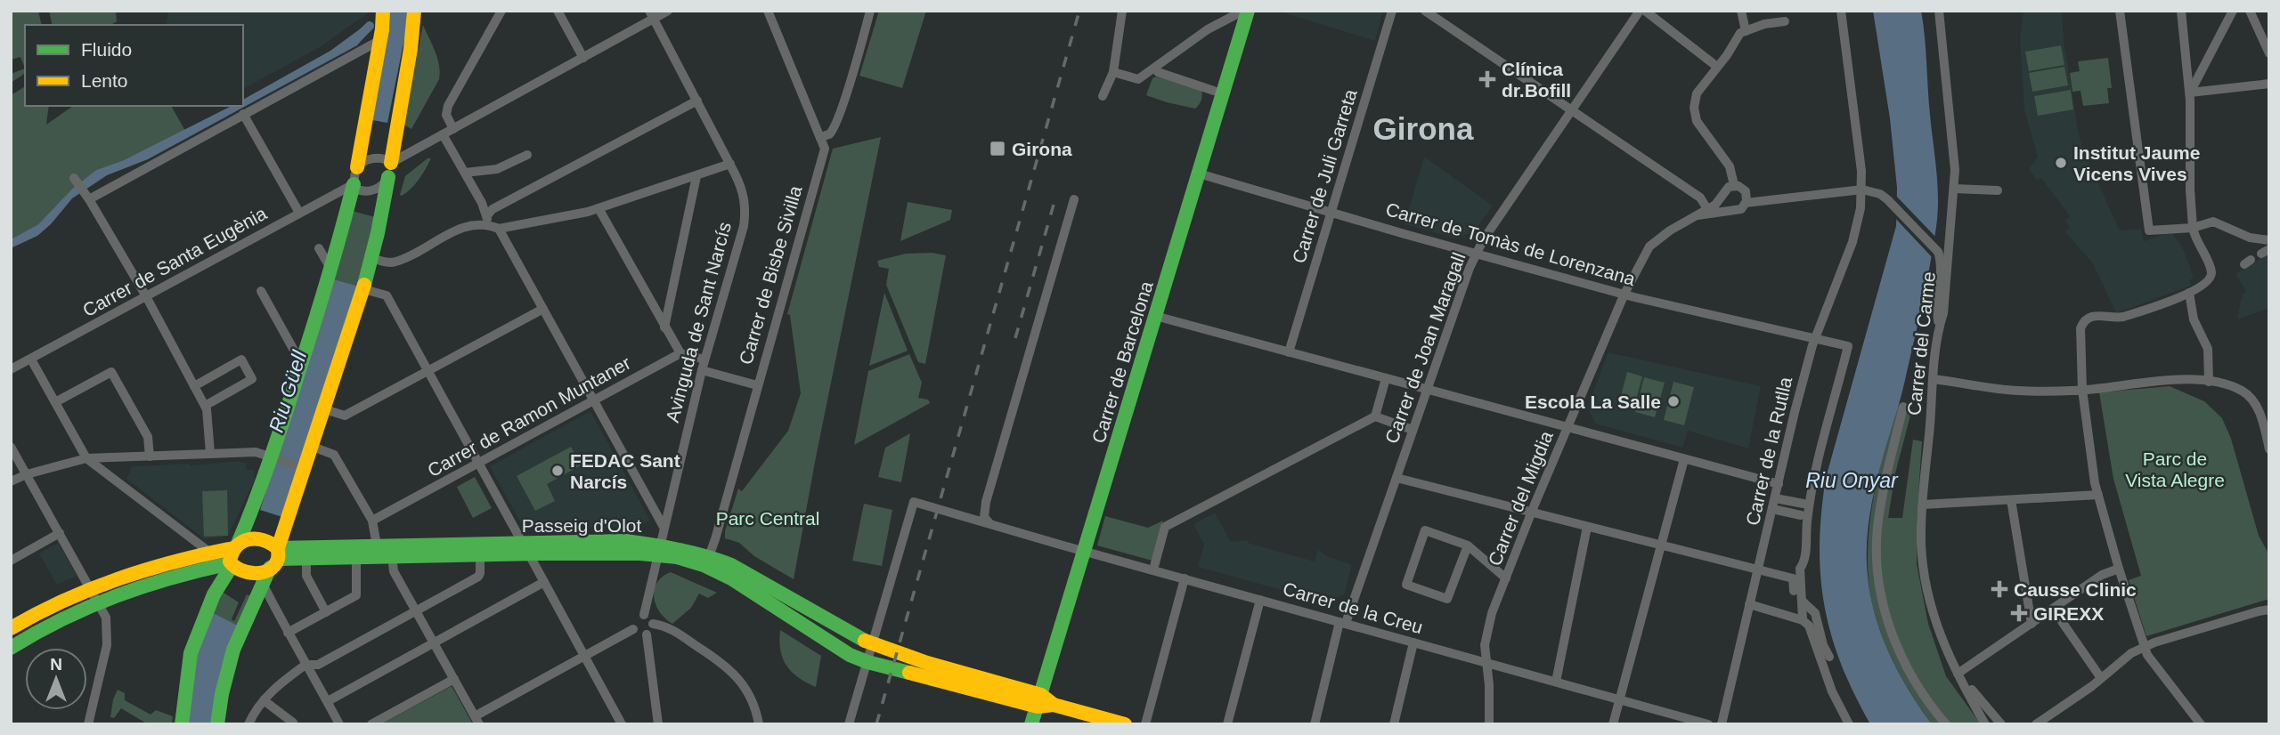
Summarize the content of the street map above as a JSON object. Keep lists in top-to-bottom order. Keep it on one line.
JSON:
{"streets":{"main road":["Carrer de Barcelona","Passeig d'Olot"],"street":["Carrer de Juli Garreta","Carrer de Tomàs de Lorenzana","Carrer de Santa Eugènia","Carrer de Bisbe Sivilla","Avinguda de Sant Narcís","Carrer del Carme","Carrer de Joan Maragall","Carrer de Ramon Muntaner","Carrer de la Rutlla","Carrer del Migdia","Carrer de la Creu"]},"crossings":[["Carrer de Juli Garreta","Carrer de Tomàs de Lorenzana"],["Carrer de Tomàs de Lorenzana","Carrer de Joan Maragall"],["Carrer de Tomàs de Lorenzana","Carrer de Barcelona"],["Carrer de Tomàs de Lorenzana","Carrer de la Rutlla"],["Carrer de Tomàs de Lorenzana","Carrer del Migdia"],["Carrer de Bisbe Sivilla","Passeig d'Olot"],["Avinguda de Sant Narcís","Passeig d'Olot"],["Carrer de Joan Maragall","Carrer de la Creu"],["Carrer de Barcelona","Passeig d'Olot"],["Carrer de Barcelona","Carrer de la Creu"],["Carrer del Migdia","Carrer de la Creu"],["Passeig d'Olot","Carrer de la Creu"]],"districts":["Girona"],"water":["Riu Güell","Riu Onyar"],"parks":["Parc de Vista Alegre","Parc Central"],"places":{"health":["Clínica dr.Bofill","Causse Clinic","GIREXX"],"transit":["Girona"],"other":["Institut Jaume Vicens Vives","Escola La Salle","FEDAC Sant Narcís"]},"legend":["Fluido","Lento"],"north":"top"}
